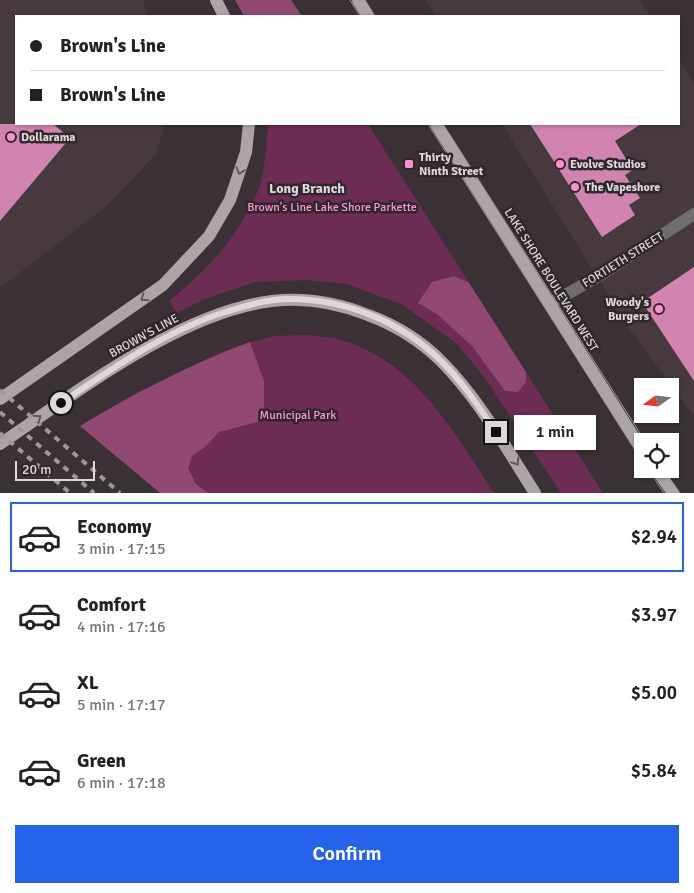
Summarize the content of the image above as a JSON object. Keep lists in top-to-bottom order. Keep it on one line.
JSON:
{"streets":{"main road":["LAKE SHORE BOULEVARD WEST","BROWN'S LINE"],"street":["FORTIETH STREET"]},"crossings":[["FORTIETH STREET","LAKE SHORE BOULEVARD WEST"]],"one_way":["BROWN'S LINE"],"districts":["Long Branch"],"parks":["Brown's Line Lake Shore Parkette","Municipal Park"],"places":{"other":["Dollarama","Evolve Studios","The Vapeshore","Woody's Burgers"],"transit":["Thirty Ninth Street"]},"scale_bar":"20 m","north":"left","page":{"banner":["Brown's Line","Brown's Line"],"bubble":"1 min","scale":"20 m","list":[{"name":"Economy","note":"3 min · 17:15","value":"$2.94"},{"name":"Comfort","note":"4 min · 17:16","value":"$3.97"},{"name":"XL","note":"5 min · 17:17","value":"$5.00"},{"name":"Green","note":"6 min · 17:18","value":"$5.84"}],"buttons":"Confirm"}}
